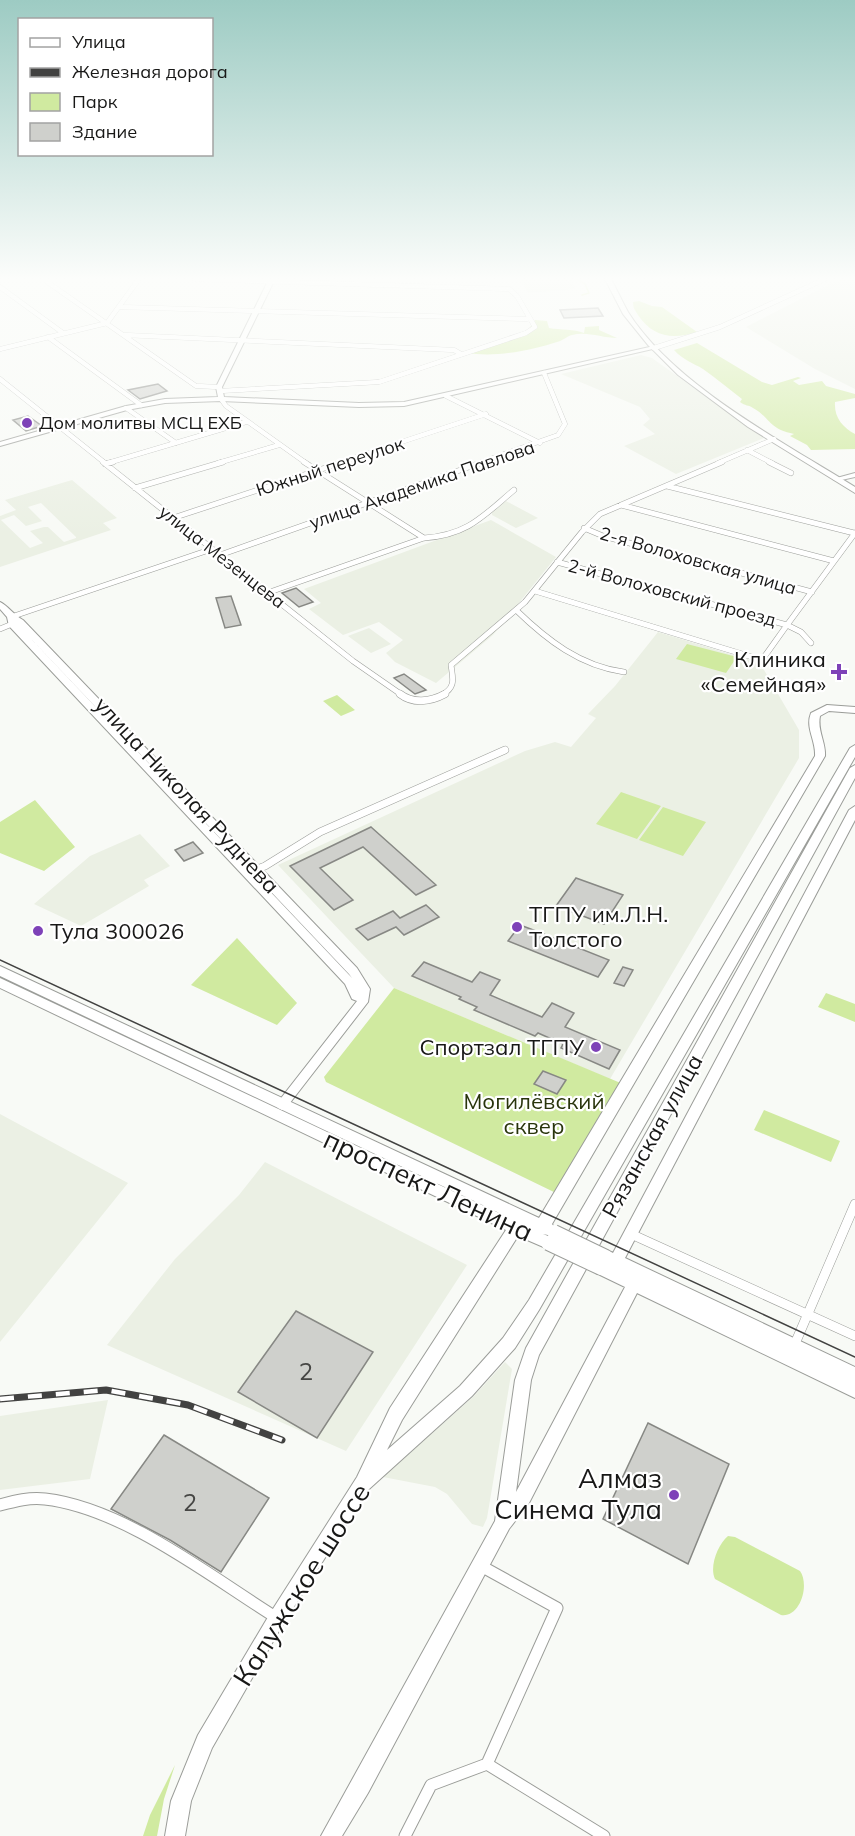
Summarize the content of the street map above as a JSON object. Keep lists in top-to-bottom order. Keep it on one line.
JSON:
{"streets":{"main road":["Рязанская улица","проспект Ленина","Калужское шоссе"],"street":["Южный переулок","улица Академика Павлова","улица Мезенцева","2-я Волоховская улица","2-й Волоховский проезд","улица Николая Руднева"]},"crossings":[["Южный переулок","улица Мезенцева"],["улица Академика Павлова","улица Мезенцева"],["улица Николая Руднева","проспект Ленина"],["Рязанская улица","Калужское шоссе"]],"parks":["Могилёвский сквер"],"places":{"other":["Дом молитвы МСЦ ЕХБ","ТГПУ им.Л.Н. Толстого","Тула 300026","Спортзал ТГПУ","Алмаз Синема Тула"],"health":["Клиника «Семейная»"]},"house_numbers":["2","2"],"legend":["Улица","Железная дорога","Парк","Здание"]}
